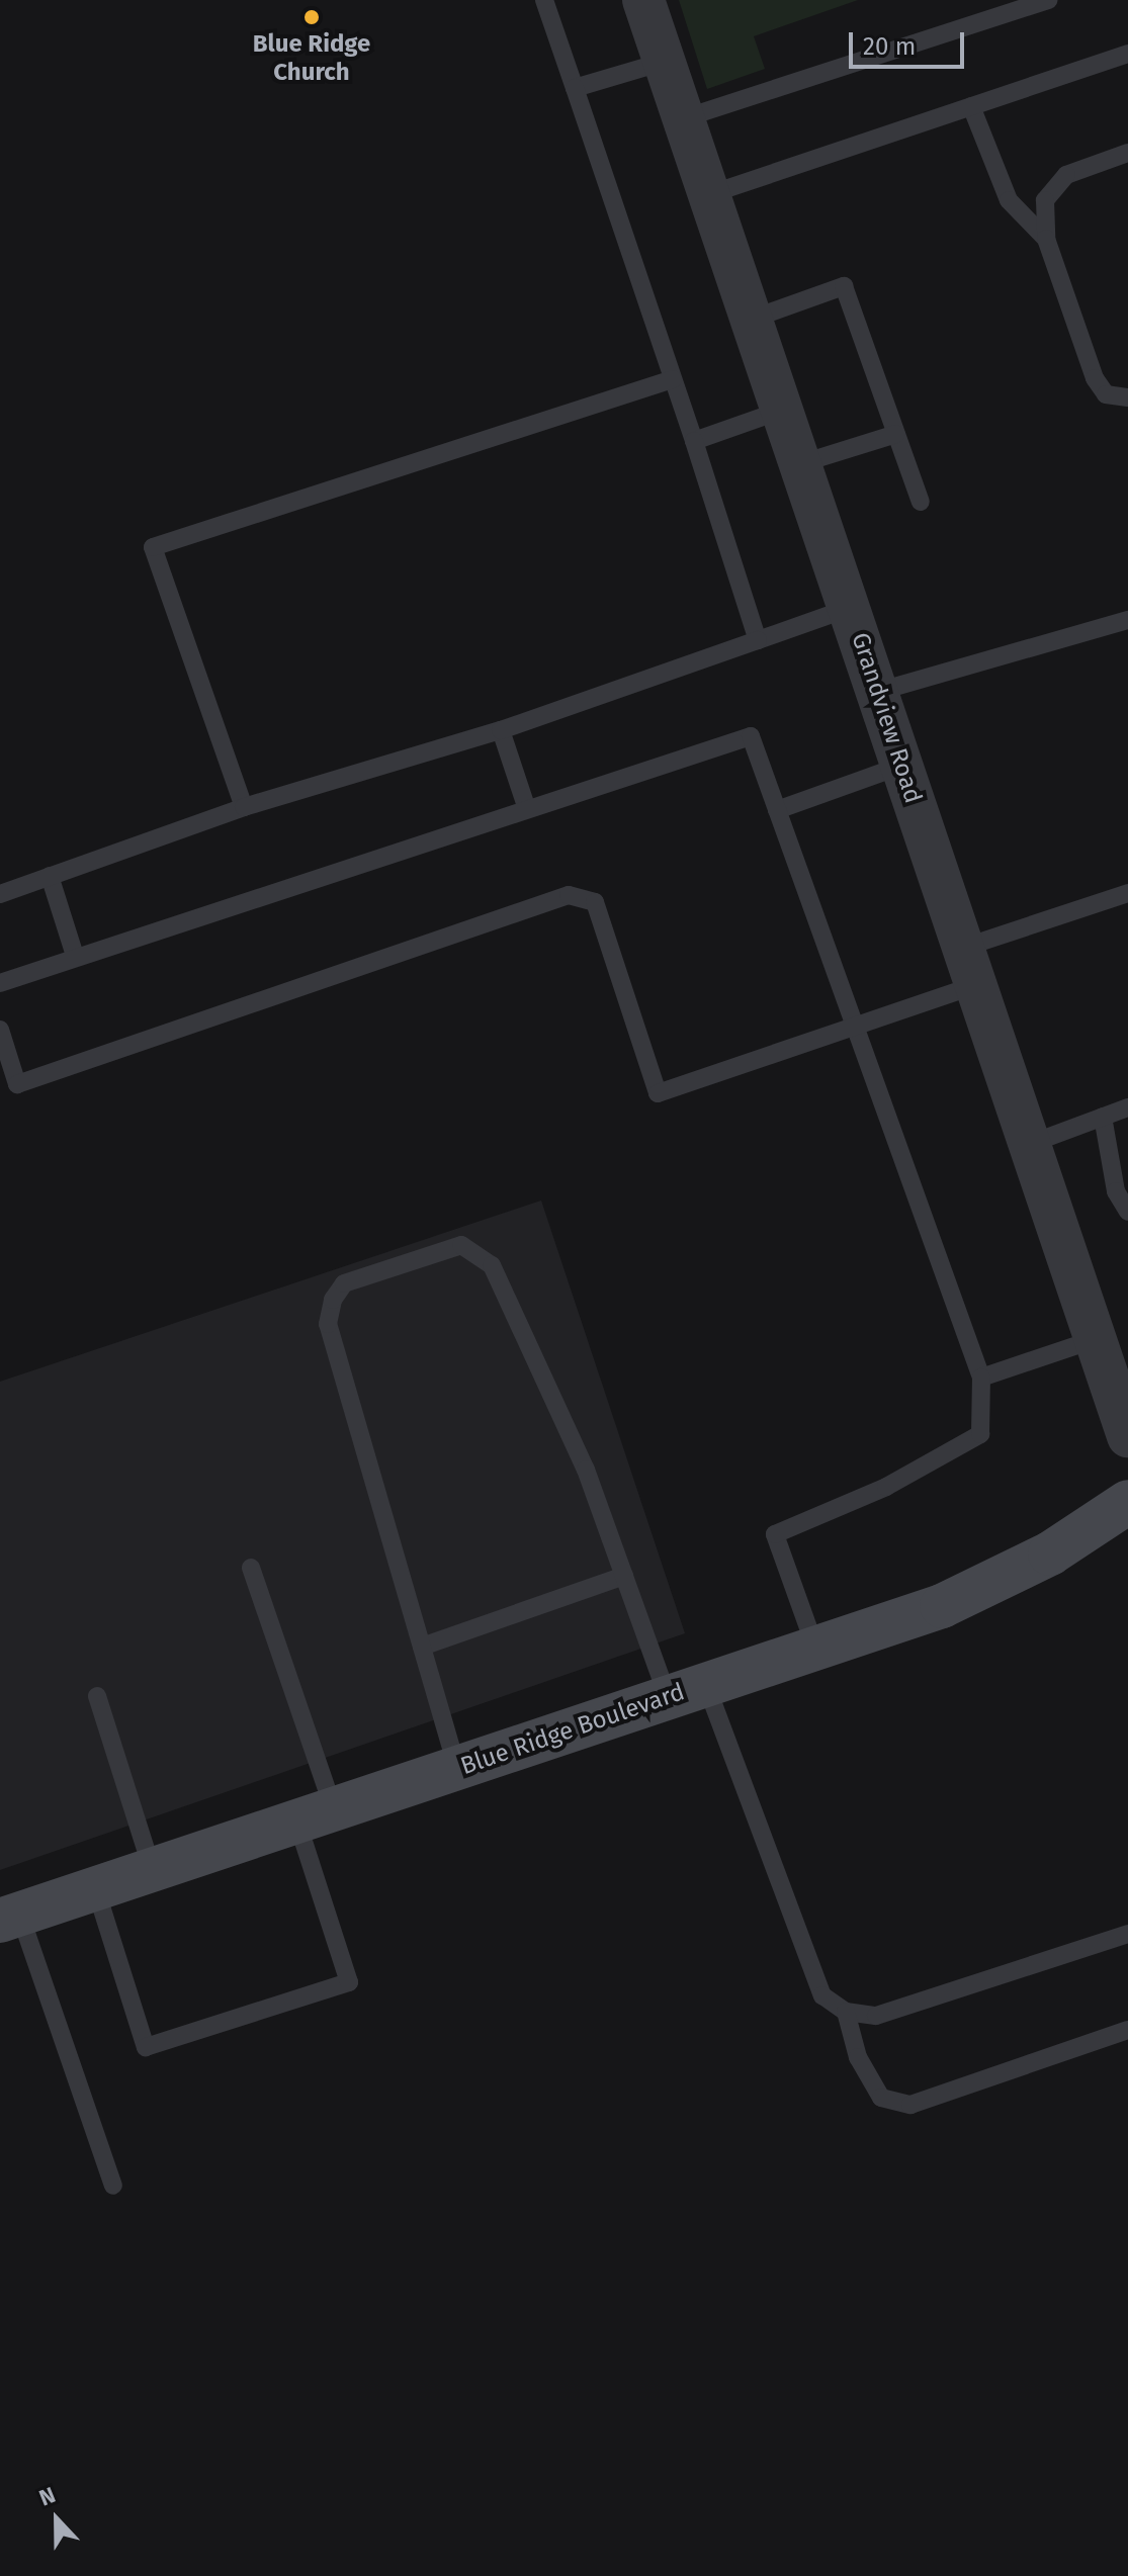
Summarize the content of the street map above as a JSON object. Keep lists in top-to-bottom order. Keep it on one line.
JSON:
{"streets":{"main road":["Blue Ridge Boulevard"],"street":["Grandview Road"]},"places":["Blue Ridge Church"],"scale_bar":"20 m","north":"top"}
